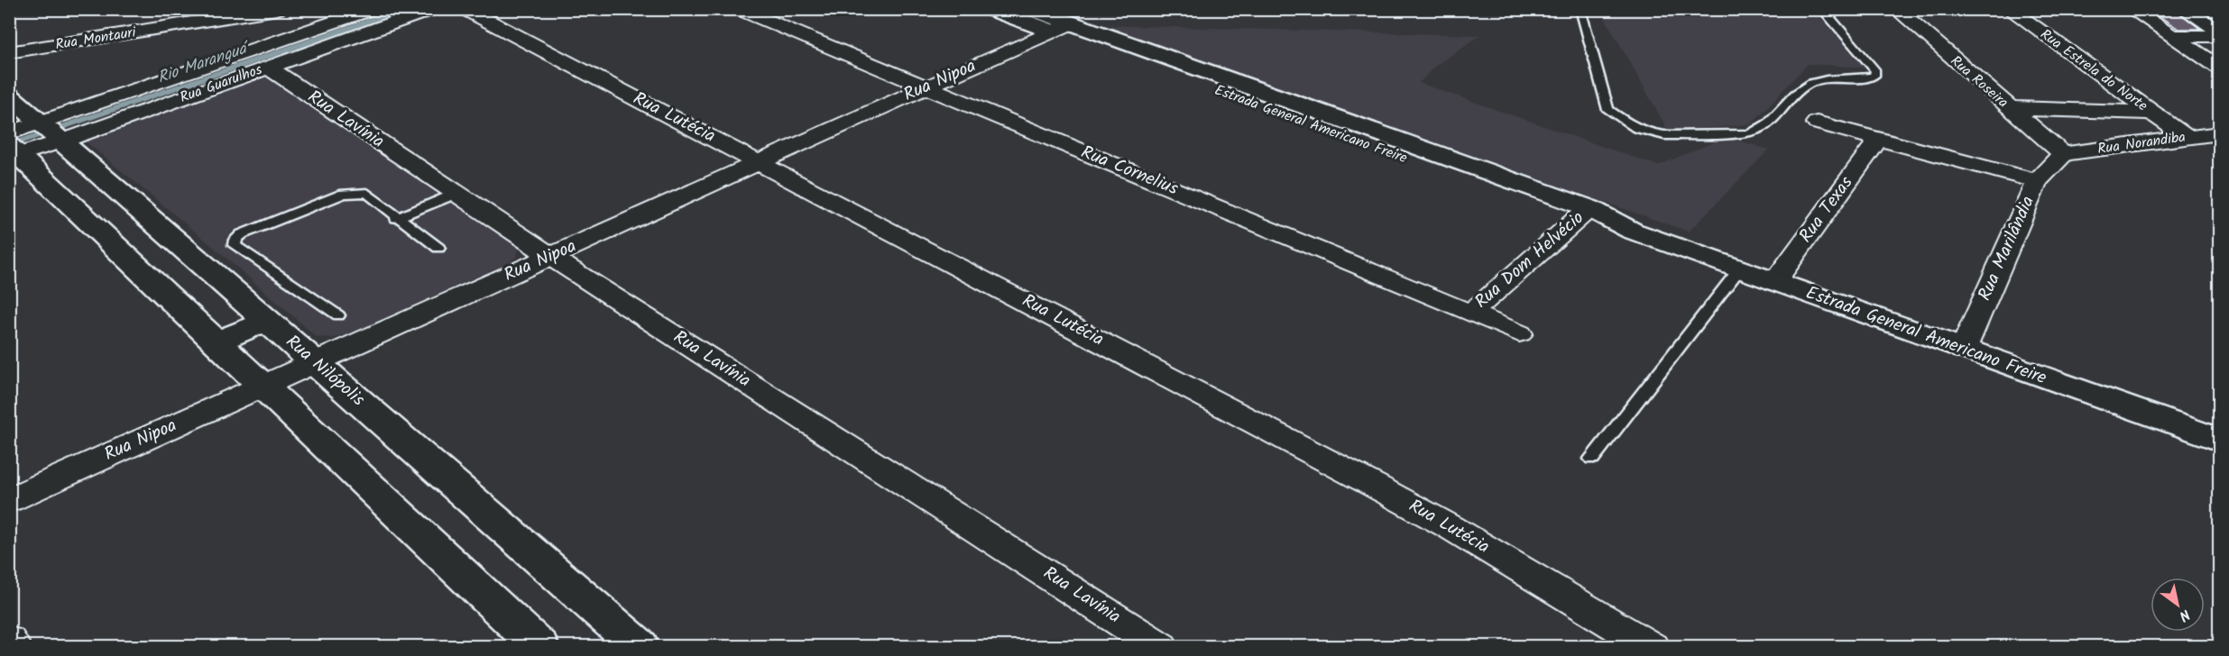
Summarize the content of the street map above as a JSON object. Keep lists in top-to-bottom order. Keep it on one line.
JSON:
{"streets":{"main road":["Estrada General Americano Freire","Rua Nilópolis"],"street":["Rua Montauri","Rua Estrela do Norte","Rua Nipoa","Rua Roseira","Rua Guarulhos","Rua Lutécia","Rua Lavínia","Rua Norandiba","Rua Cornelius","Rua Texas","Rua Marilândia","Rua Dom Helvécio"]},"crossings":[["Rua Estrela do Norte","Rua Norandiba"],["Rua Nipoa","Rua Lutécia"],["Rua Nipoa","Rua Lavínia"],["Rua Nipoa","Estrada General Americano Freire"],["Rua Nipoa","Rua Cornelius"],["Rua Nipoa","Rua Nilópolis"],["Rua Roseira","Rua Norandiba"],["Rua Roseira","Rua Marilândia"],["Rua Guarulhos","Rua Lavínia"],["Rua Guarulhos","Rua Nilópolis"],["Estrada General Americano Freire","Rua Texas"],["Estrada General Americano Freire","Rua Marilândia"],["Estrada General Americano Freire","Rua Dom Helvécio"],["Rua Norandiba","Rua Marilândia"],["Rua Cornelius","Rua Dom Helvécio"]],"water":["Rio Maranguá"],"north":"bottom right"}
